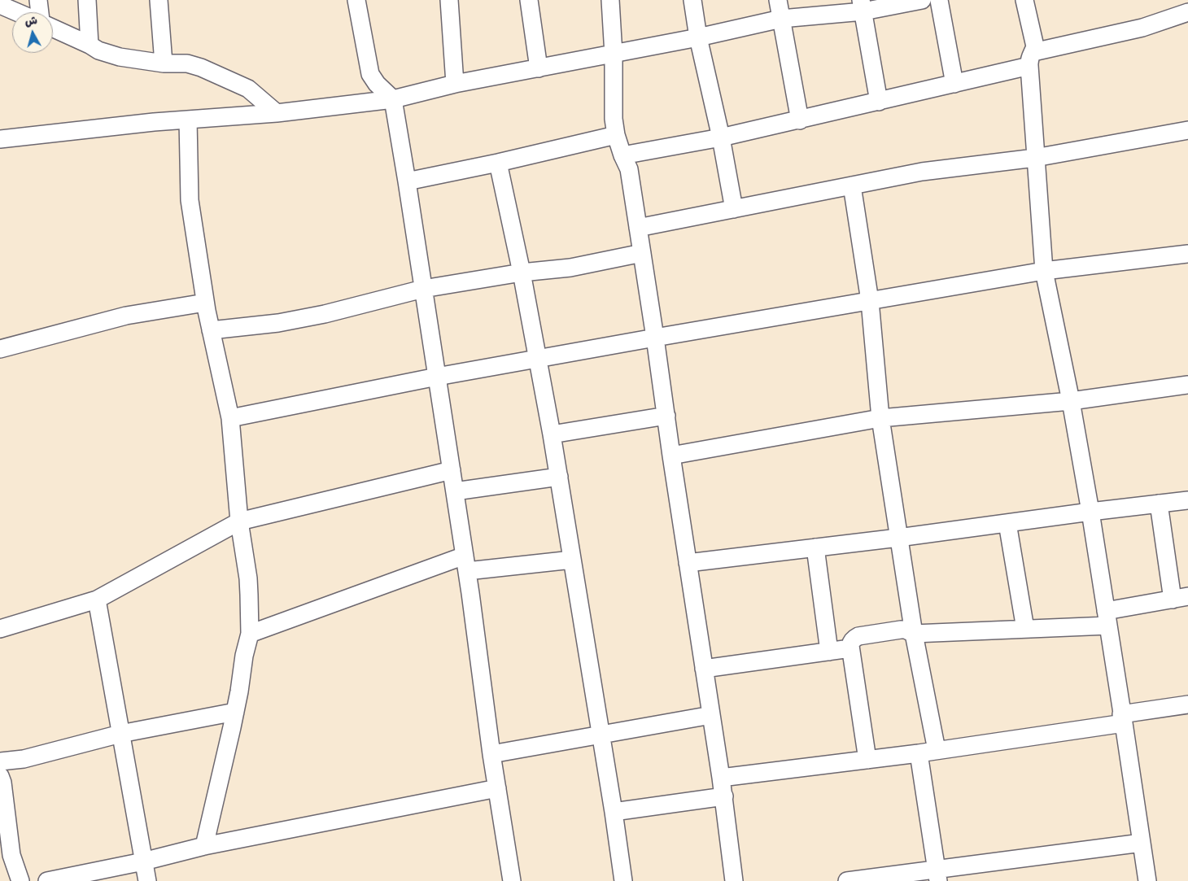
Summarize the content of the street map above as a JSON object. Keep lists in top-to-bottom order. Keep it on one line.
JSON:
{"north":"top"}
